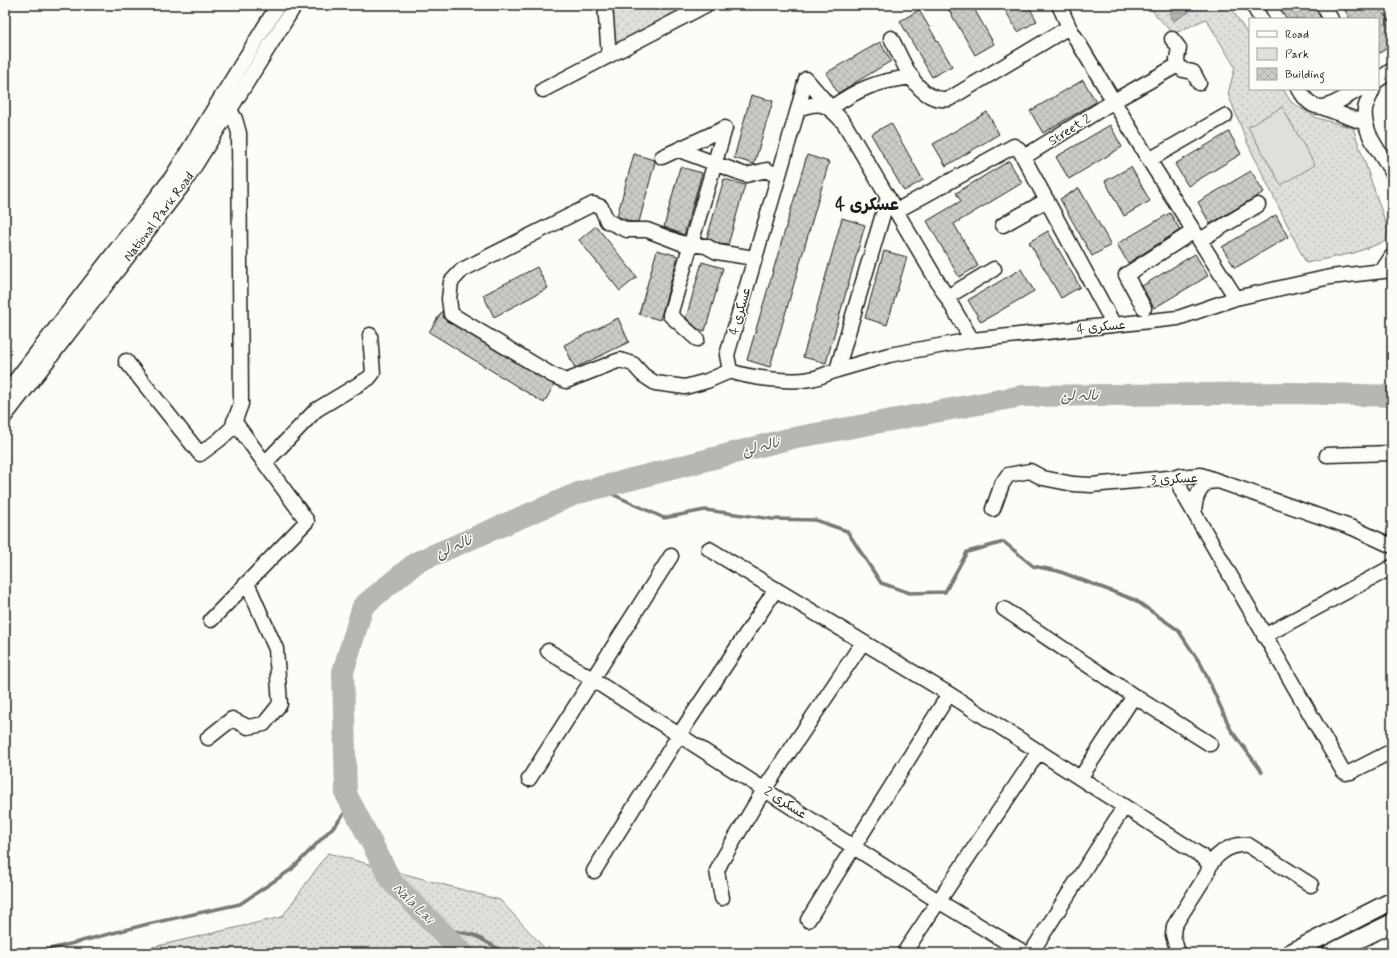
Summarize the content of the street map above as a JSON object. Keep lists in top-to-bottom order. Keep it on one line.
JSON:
{"streets":{"street":["Street 2","National Park Road","عسکری 4","عسکری 3","عسکری 2"]},"districts":["عسکری 4"],"water":["نالہ لئ","Nala Lai"],"legend":["Road","Park","Building"]}
